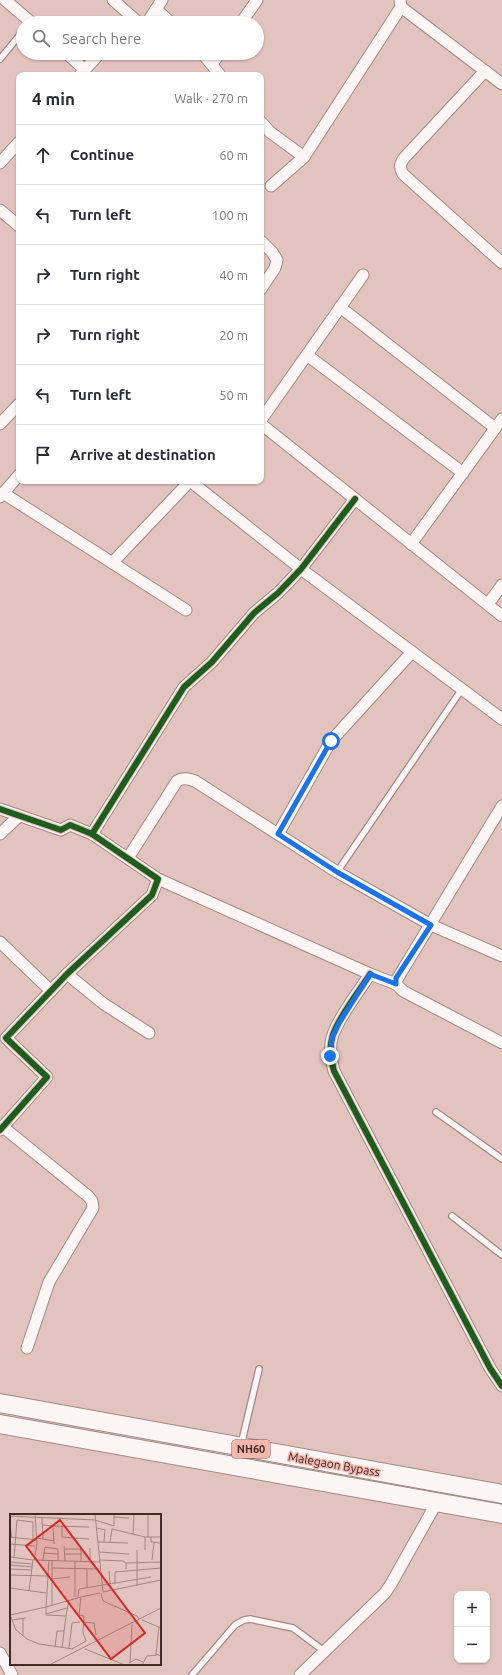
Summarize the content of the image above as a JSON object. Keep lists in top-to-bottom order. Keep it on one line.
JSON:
{"streets":{"highway":["NH60","Malegaon Bypass"]},"page":{"search":"Search here","heading":["4 min","Walk · 270 m"],"list":[["Continue","60 m"],["Turn left","100 m"],["Turn right","40 m"],["Turn right","20 m"],["Turn left","50 m"],"Arrive at destination"],"map_buttons":["+","−"]}}
